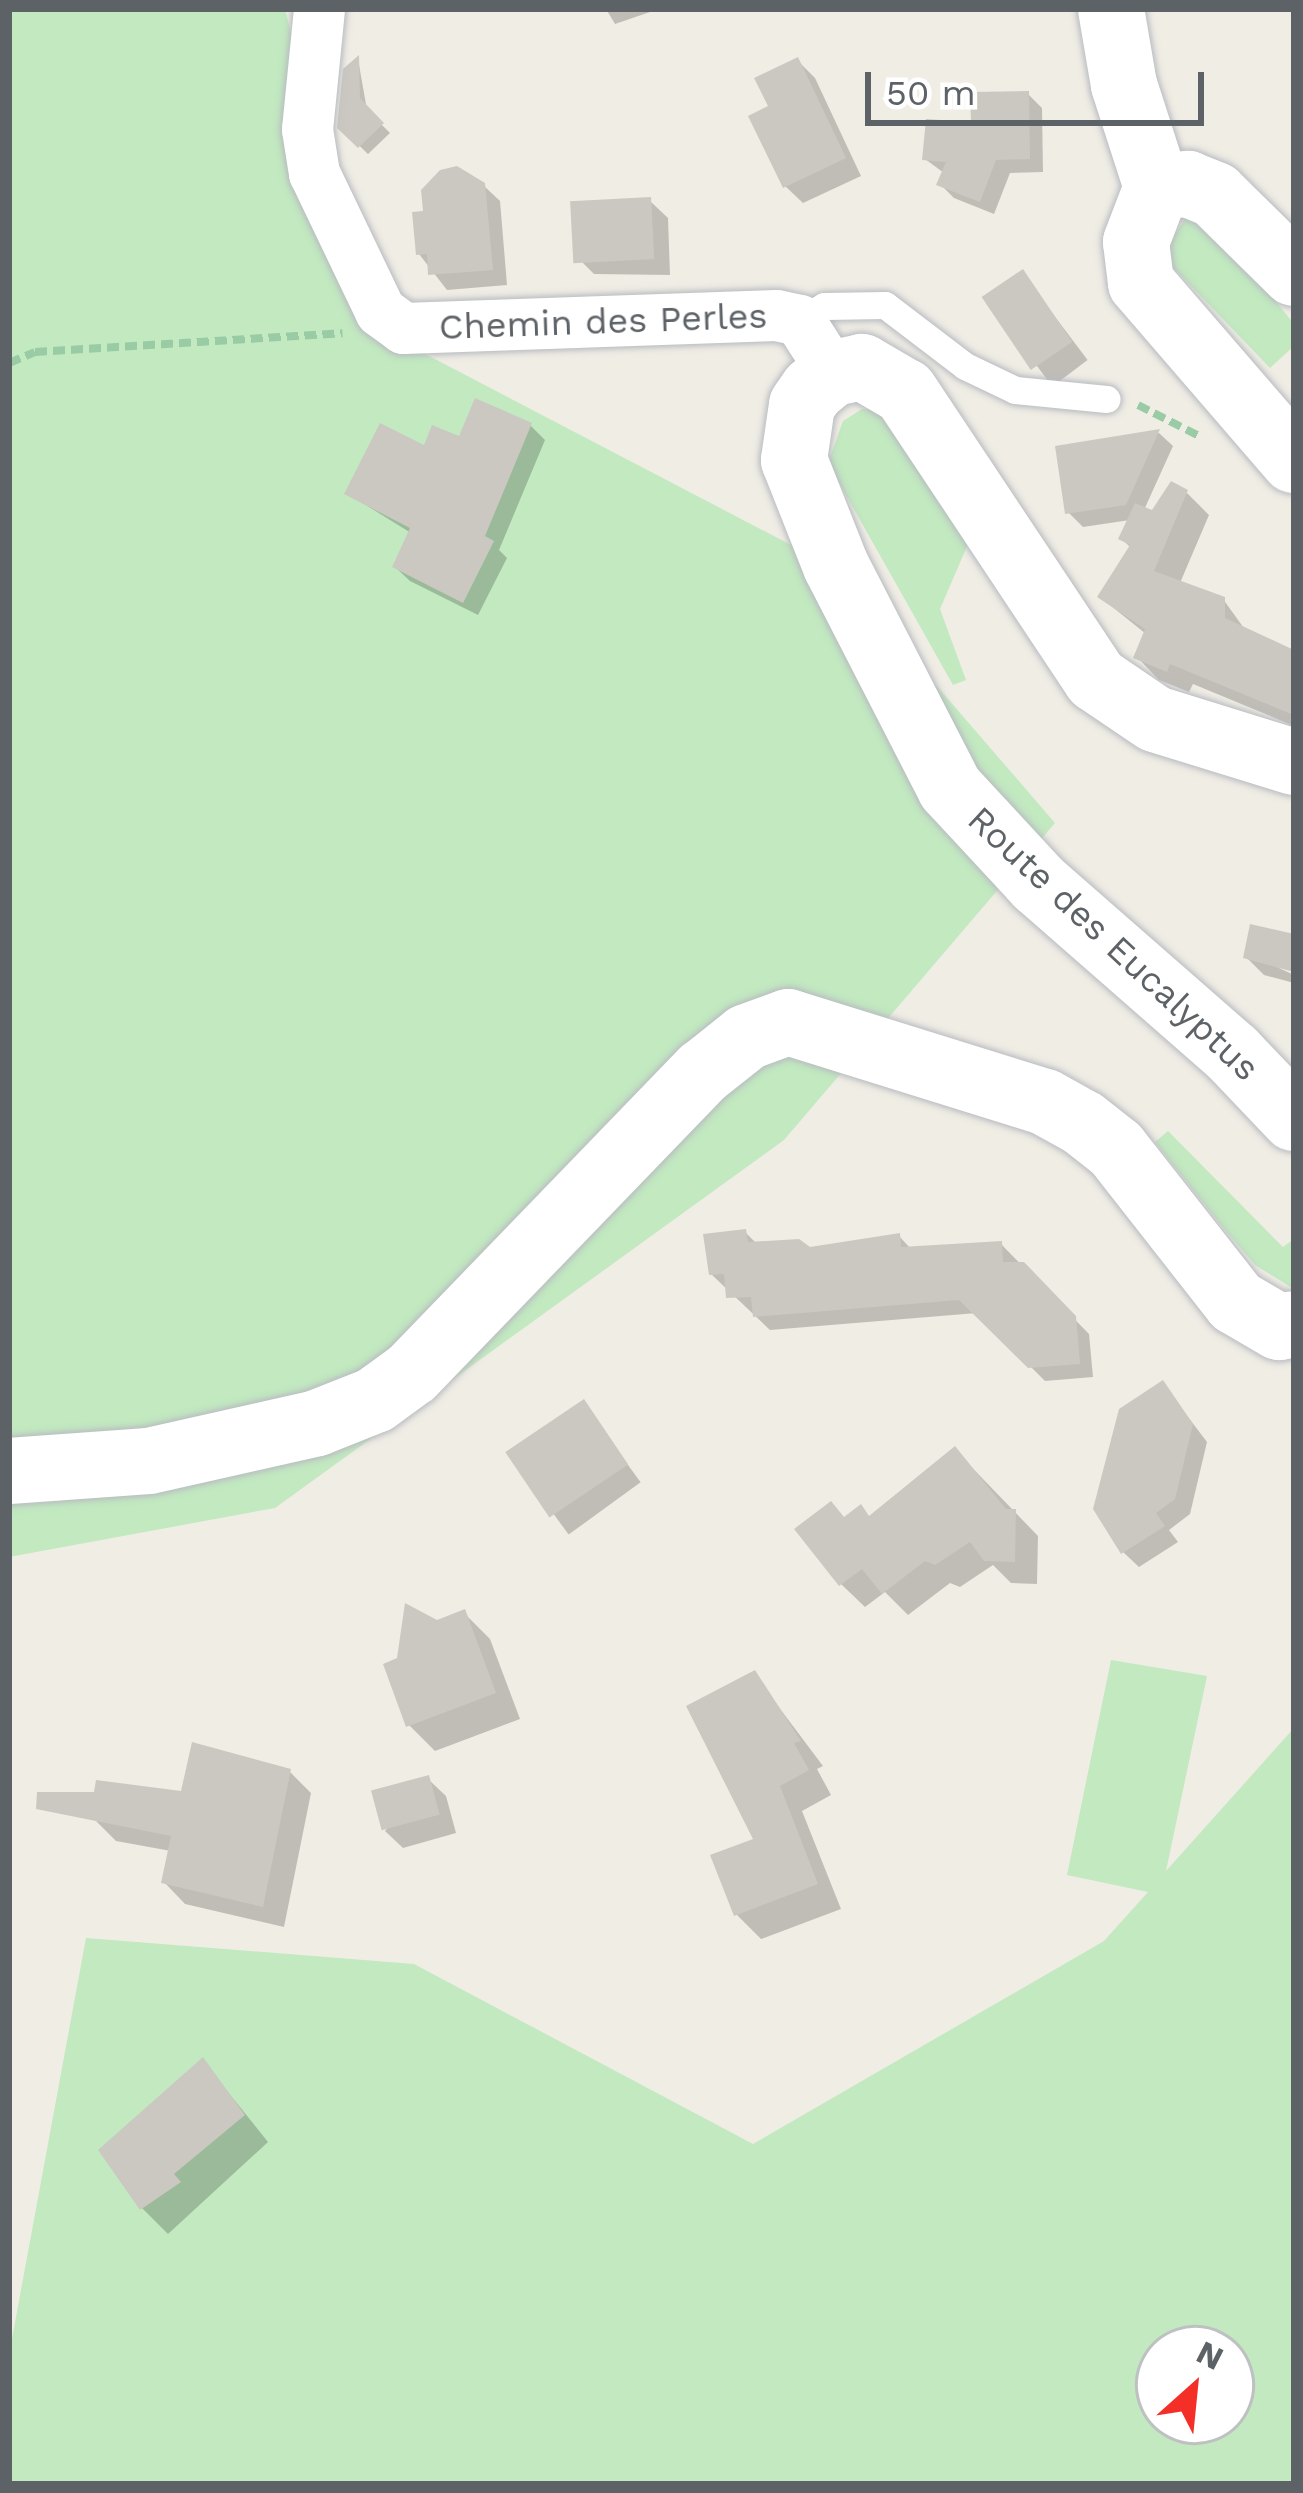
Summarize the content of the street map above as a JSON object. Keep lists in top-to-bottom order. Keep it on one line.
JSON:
{"streets":{"main road":["Route des Eucalyptus"],"street":["Chemin des Perles"]},"crossings":[["Chemin des Perles","Route des Eucalyptus"]],"scale_bar":"50 m","north":"top right"}
